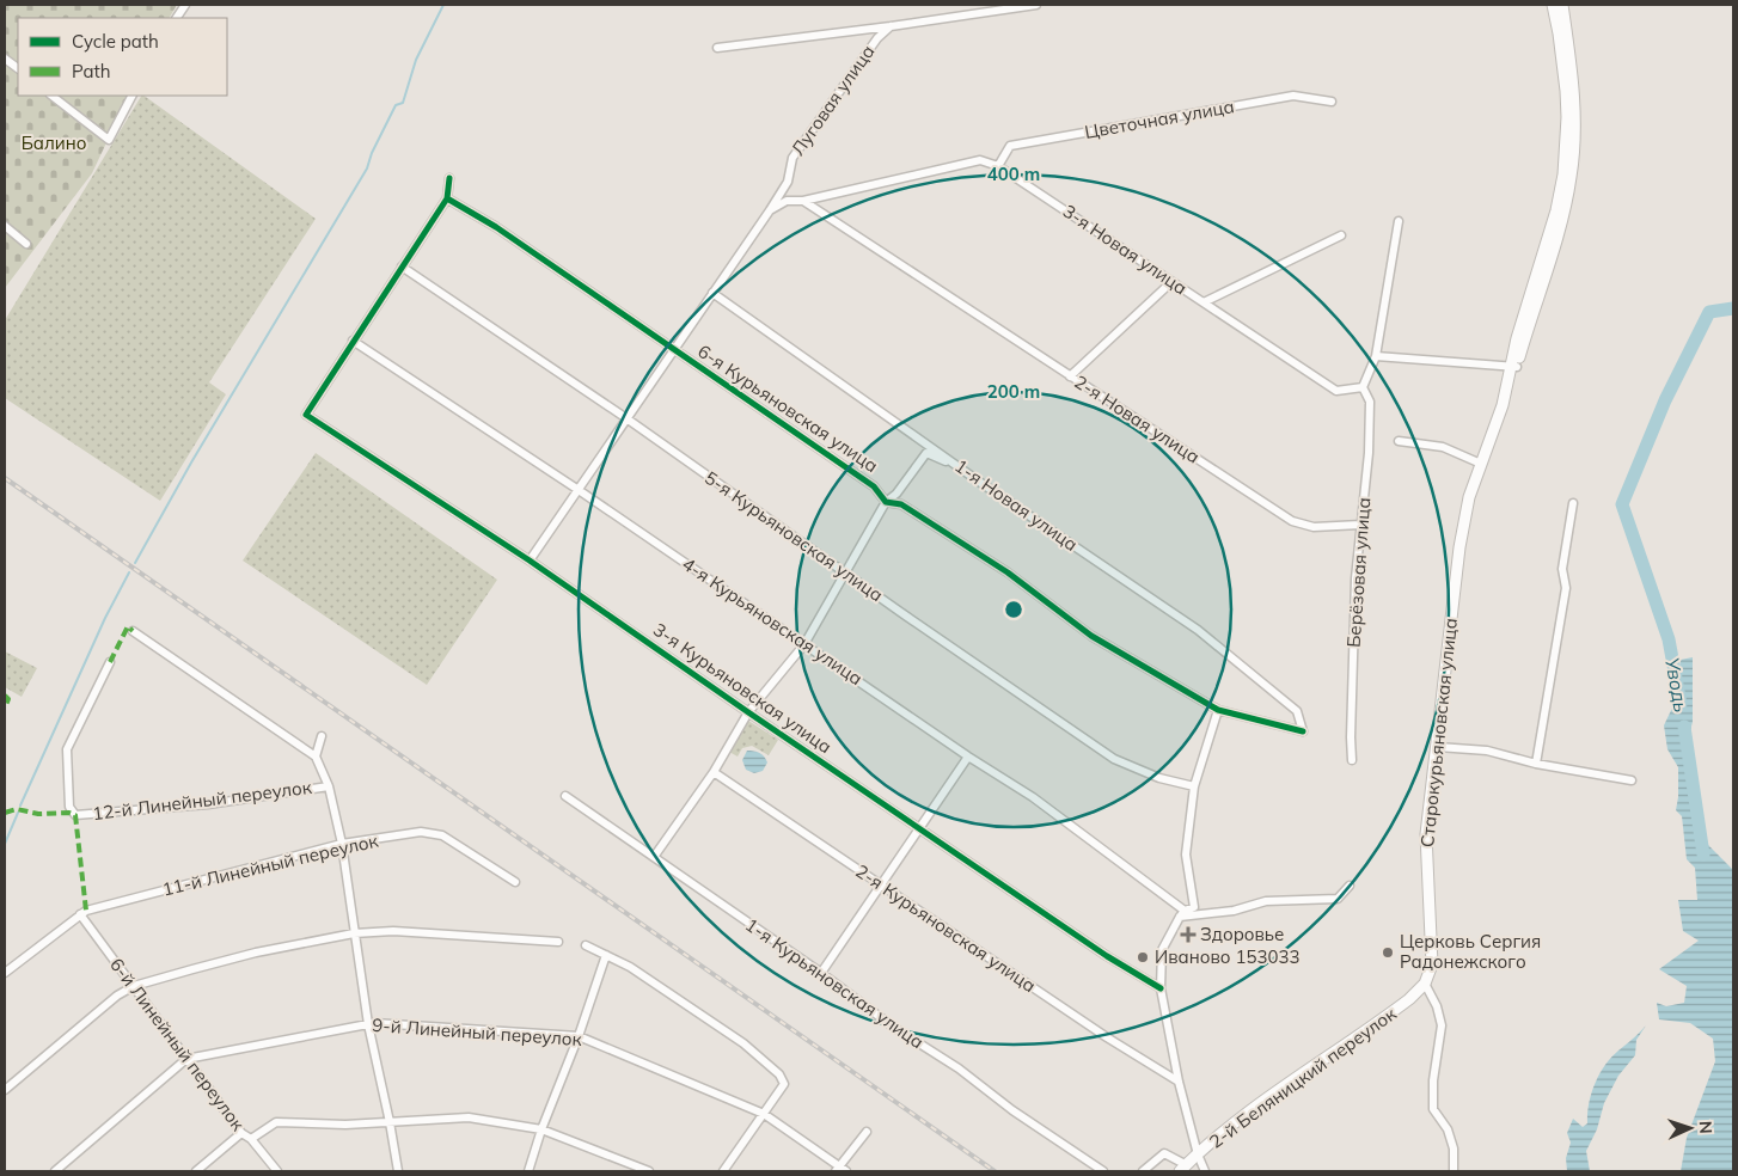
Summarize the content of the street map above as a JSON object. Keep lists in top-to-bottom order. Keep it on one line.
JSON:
{"streets":{"main road":["Старокурьяновская улица","2-й Беляницкий переулок"],"street":["Луговая улица","Цветочная улица","3-я Новая улица","6-я Курьяновская улица","2-я Новая улица","1-я Новая улица","5-я Курьяновская улица","Берёзовая улица","4-я Курьяновская улица","3-я Курьяновская улица","12-й Линейный переулок","11-й Линейный переулок","2-я Курьяновская улица","1-я Курьяновская улица","9-й Линейный переулок","6-й Линейный переулок"]},"crossings":[["Луговая улица","6-я Курьяновская улица"],["Луговая улица","1-я Новая улица"],["Луговая улица","5-я Курьяновская улица"],["Луговая улица","4-я Курьяновская улица"],["Луговая улица","3-я Курьяновская улица"],["Цветочная улица","3-я Новая улица"],["3-я Новая улица","2-я Новая улица"],["3-я Новая улица","Берёзовая улица"],["6-я Курьяновская улица","1-я Новая улица"],["2-я Новая улица","Берёзовая улица"],["4-я Курьяновская улица","3-я Курьяновская улица"],["Старокурьяновская улица","2-й Беляницкий переулок"],["11-й Линейный переулок","6-й Линейный переулок"],["9-й Линейный переулок","6-й Линейный переулок"]],"water":["Уводь"],"parks":["Балино"],"places":{"health":["Здоровье"],"other":["Церковь Сергия Радонежского","Иваново 153033"]},"legend":["Cycle path","Path"],"north":"right","rings":["400 m","200 m"]}
